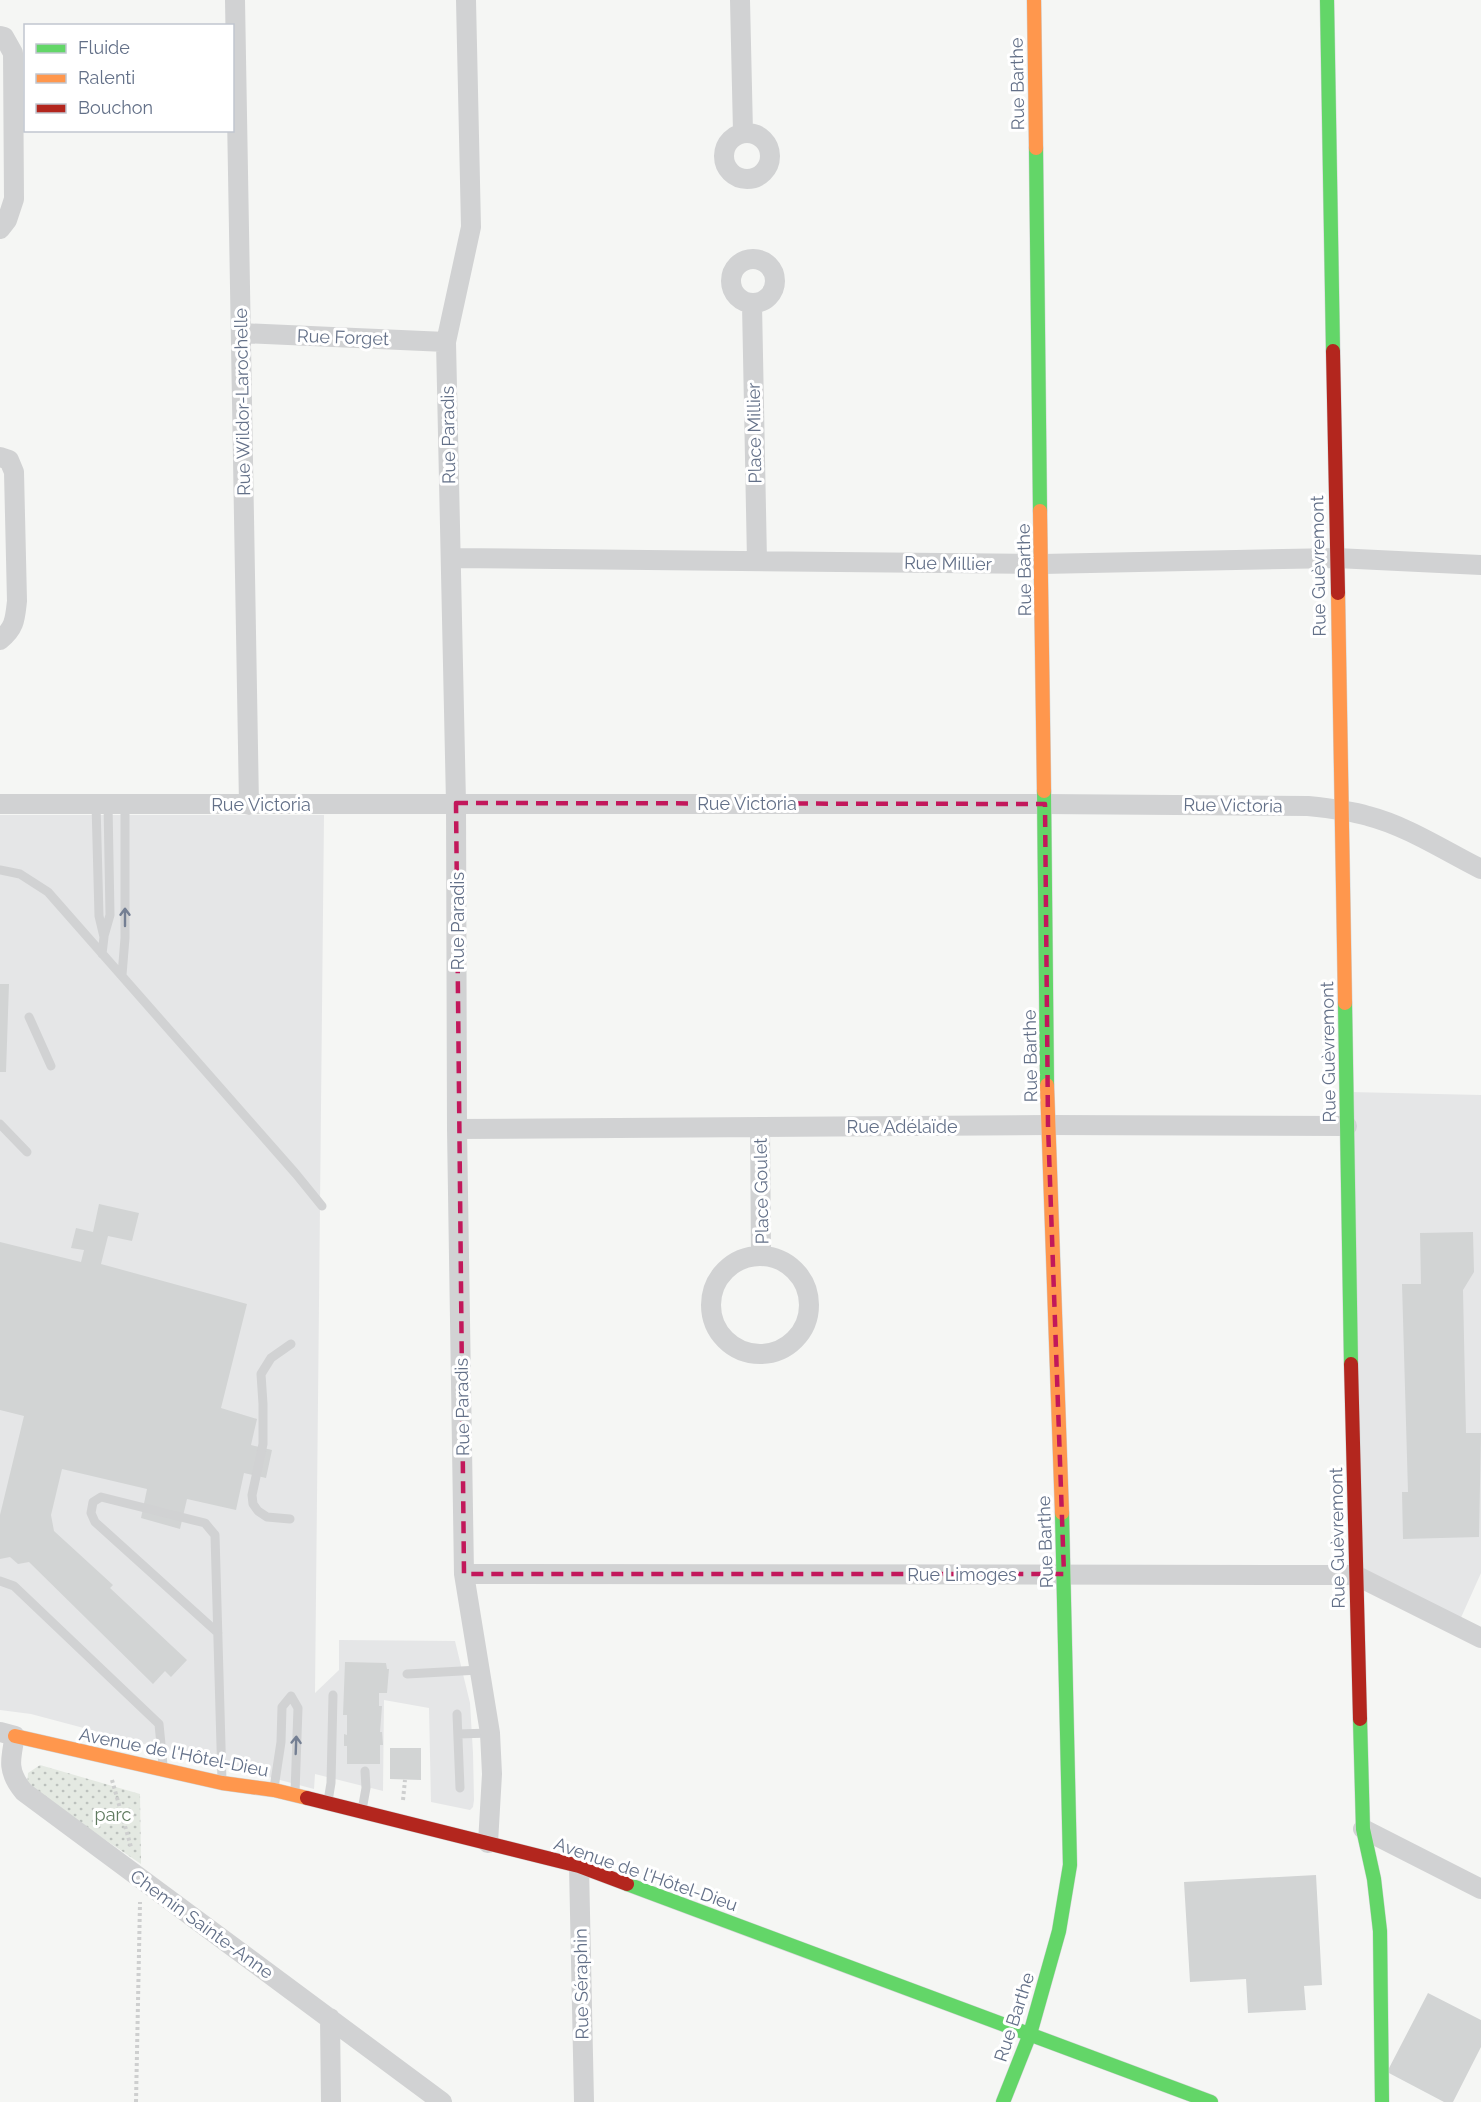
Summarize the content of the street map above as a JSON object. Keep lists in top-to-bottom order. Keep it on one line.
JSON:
{"streets":{"street":["Rue Barthe","Rue Forget","Rue Wildor-Larochelle","Place Millier","Rue Paradis","Rue Millier","Rue Guèvremont","Rue Victoria","Rue Adélaïde","Place Goulet","Rue Limoges","Avenue de l'Hôtel-Dieu","Chemin Sainte-Anne","Rue Séraphin"]},"crossings":[["Rue Barthe","Rue Millier"],["Rue Barthe","Rue Victoria"],["Rue Barthe","Rue Adélaïde"],["Rue Barthe","Rue Limoges"],["Rue Barthe","Avenue de l'Hôtel-Dieu"],["Rue Forget","Rue Wildor-Larochelle"],["Rue Forget","Rue Paradis"],["Rue Wildor-Larochelle","Rue Victoria"],["Place Millier","Rue Millier"],["Rue Paradis","Rue Millier"],["Rue Paradis","Rue Victoria"],["Rue Paradis","Rue Adélaïde"],["Rue Paradis","Rue Limoges"],["Rue Paradis","Avenue de l'Hôtel-Dieu"],["Rue Millier","Rue Guèvremont"],["Rue Guèvremont","Rue Victoria"],["Rue Guèvremont","Rue Adélaïde"],["Rue Guèvremont","Rue Limoges"],["Rue Adélaïde","Place Goulet"],["Avenue de l'Hôtel-Dieu","Chemin Sainte-Anne"],["Avenue de l'Hôtel-Dieu","Rue Séraphin"]],"parks":["parc"],"legend":["Fluide","Ralenti","Bouchon"]}
